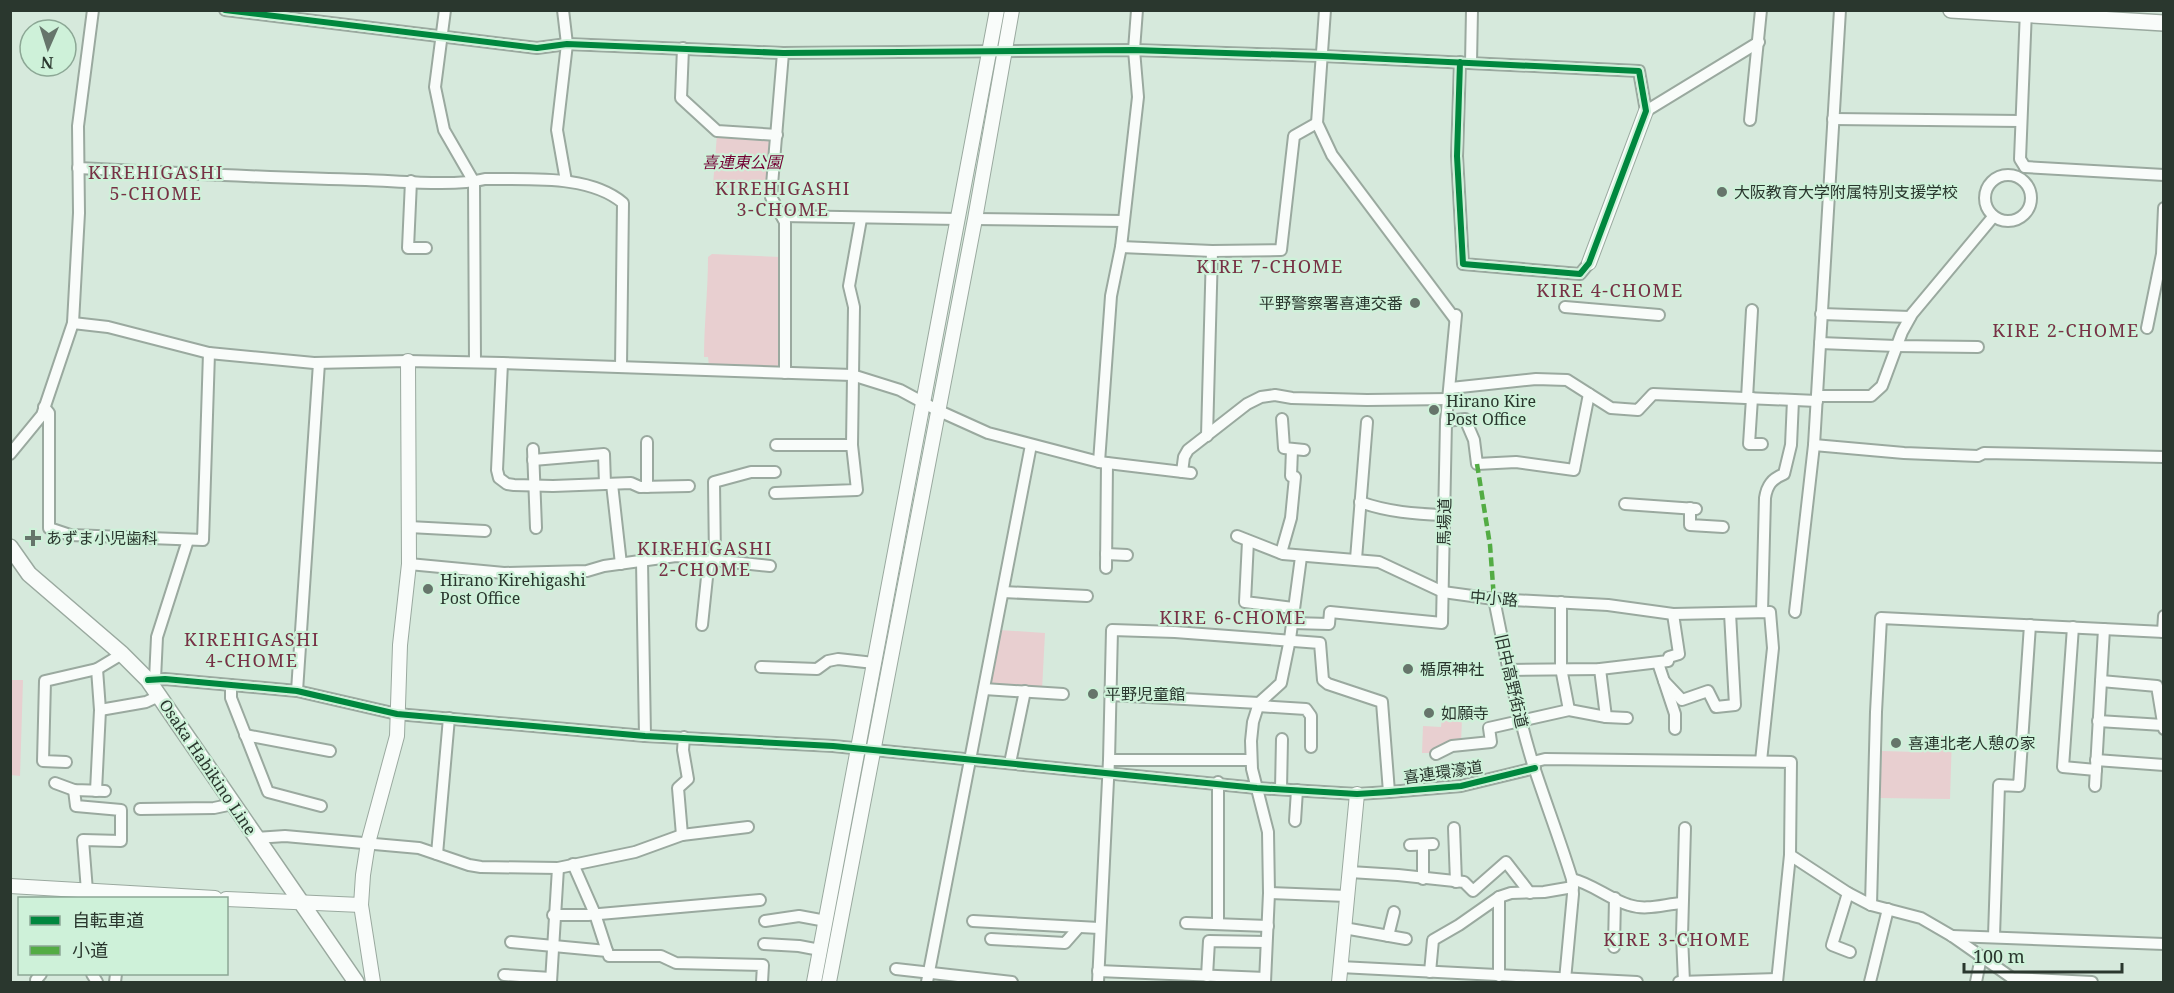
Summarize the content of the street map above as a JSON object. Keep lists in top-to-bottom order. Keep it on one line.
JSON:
{"streets":{"main road":["Osaka Habikino Line"],"street":["馬場道","中小路","旧中高野街道","喜連環濠道"]},"crossings":[["馬場道","中小路"],["中小路","旧中高野街道"],["旧中高野街道","喜連環濠道"]],"districts":["KIREHIGASHI 5-CHOME","KIREHIGASHI 3-CHOME","KIRE 7-CHOME","KIRE 4-CHOME","KIRE 2-CHOME","KIREHIGASHI 2-CHOME","KIRE 6-CHOME","KIREHIGASHI 4-CHOME","KIRE 3-CHOME"],"parks":["喜連東公園"],"places":{"other":["大阪教育大学附属特別支援学校","平野警察署喜連交番","Hirano Kire Post Office","Hirano Kirehigashi Post Office","楯原神社","平野児童館","如願寺","喜連北老人憩の家"],"health":["あずま小児歯科"]},"legend":["自転車道","小道"],"scale_bar":"100 m","north":"bottom"}
